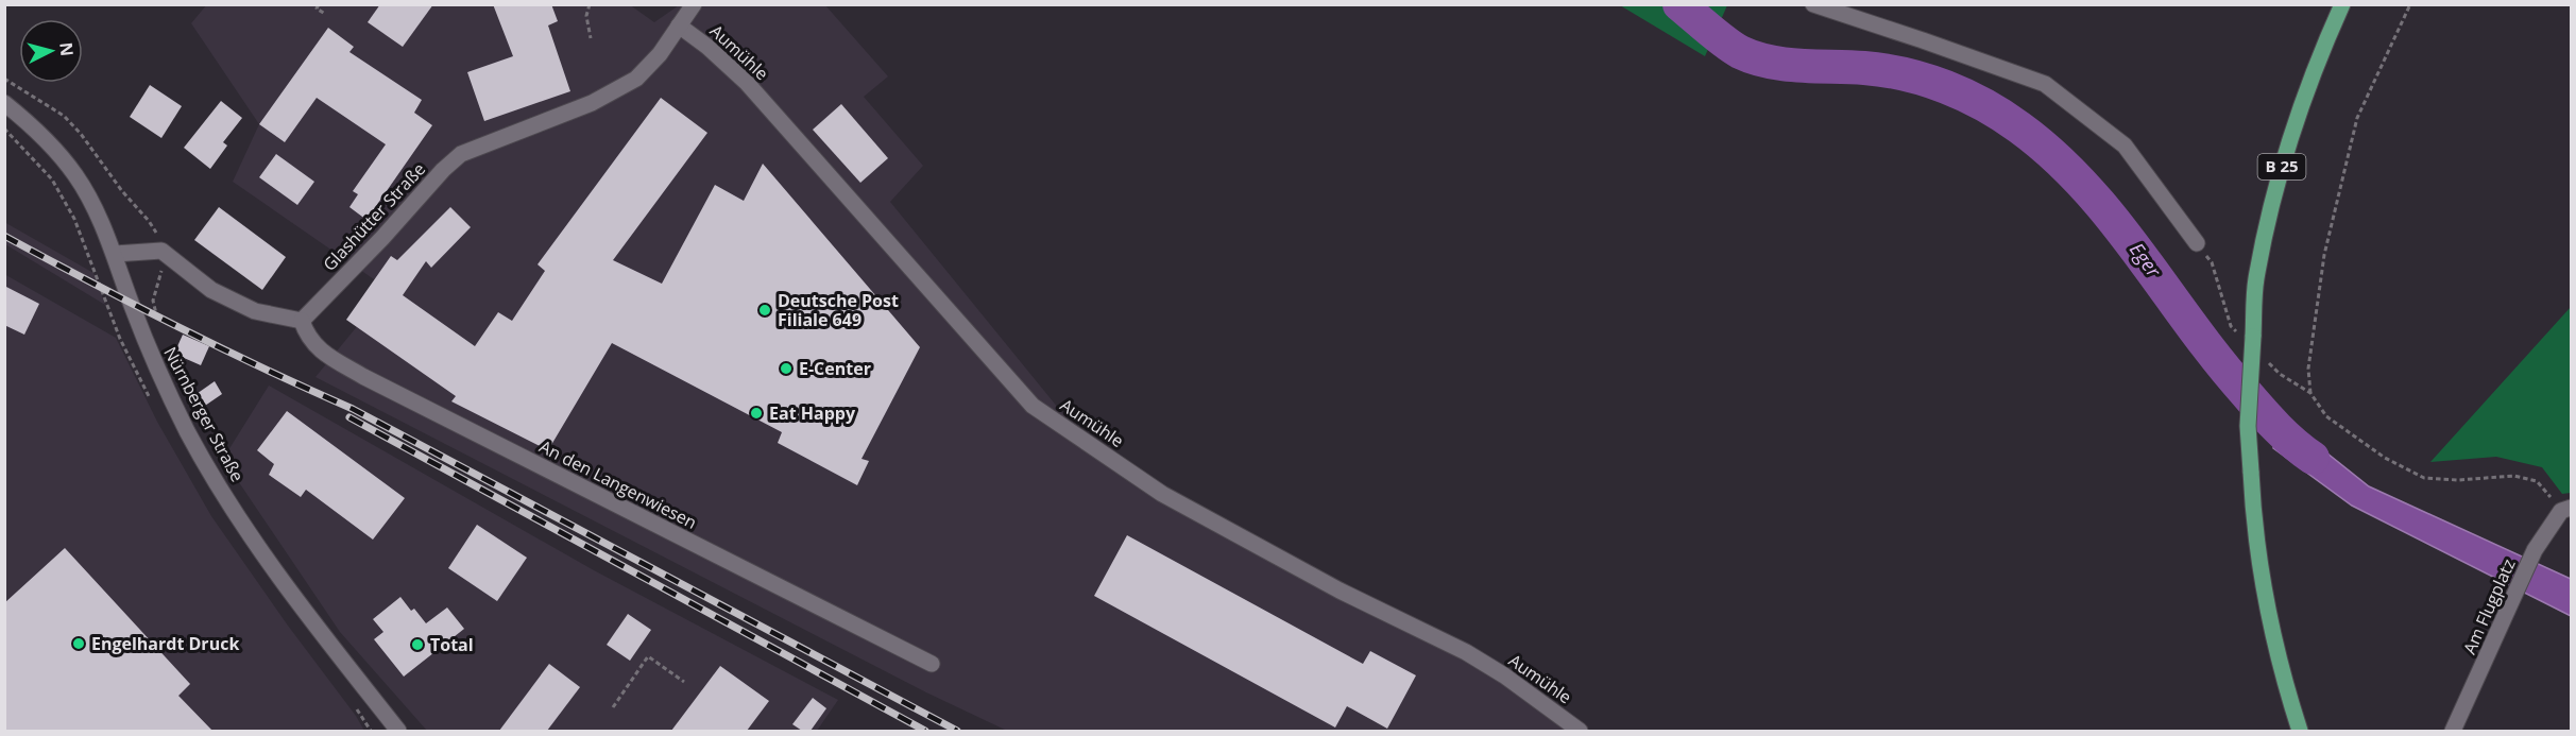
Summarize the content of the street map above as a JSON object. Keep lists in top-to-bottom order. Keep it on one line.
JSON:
{"streets":{"main road":["B 25"],"street":["Aumühle","Glashütter Straße","Nürnberger Straße","An den Langenwiesen","Am Flugplatz"]},"crossings":[["Aumühle","Glashütter Straße"],["Glashütter Straße","An den Langenwiesen"]],"water":["Eger"],"places":["Deutsche Post Filiale 649","E-Center","Eat Happy","Engelhardt Druck","Total"],"north":"right"}
